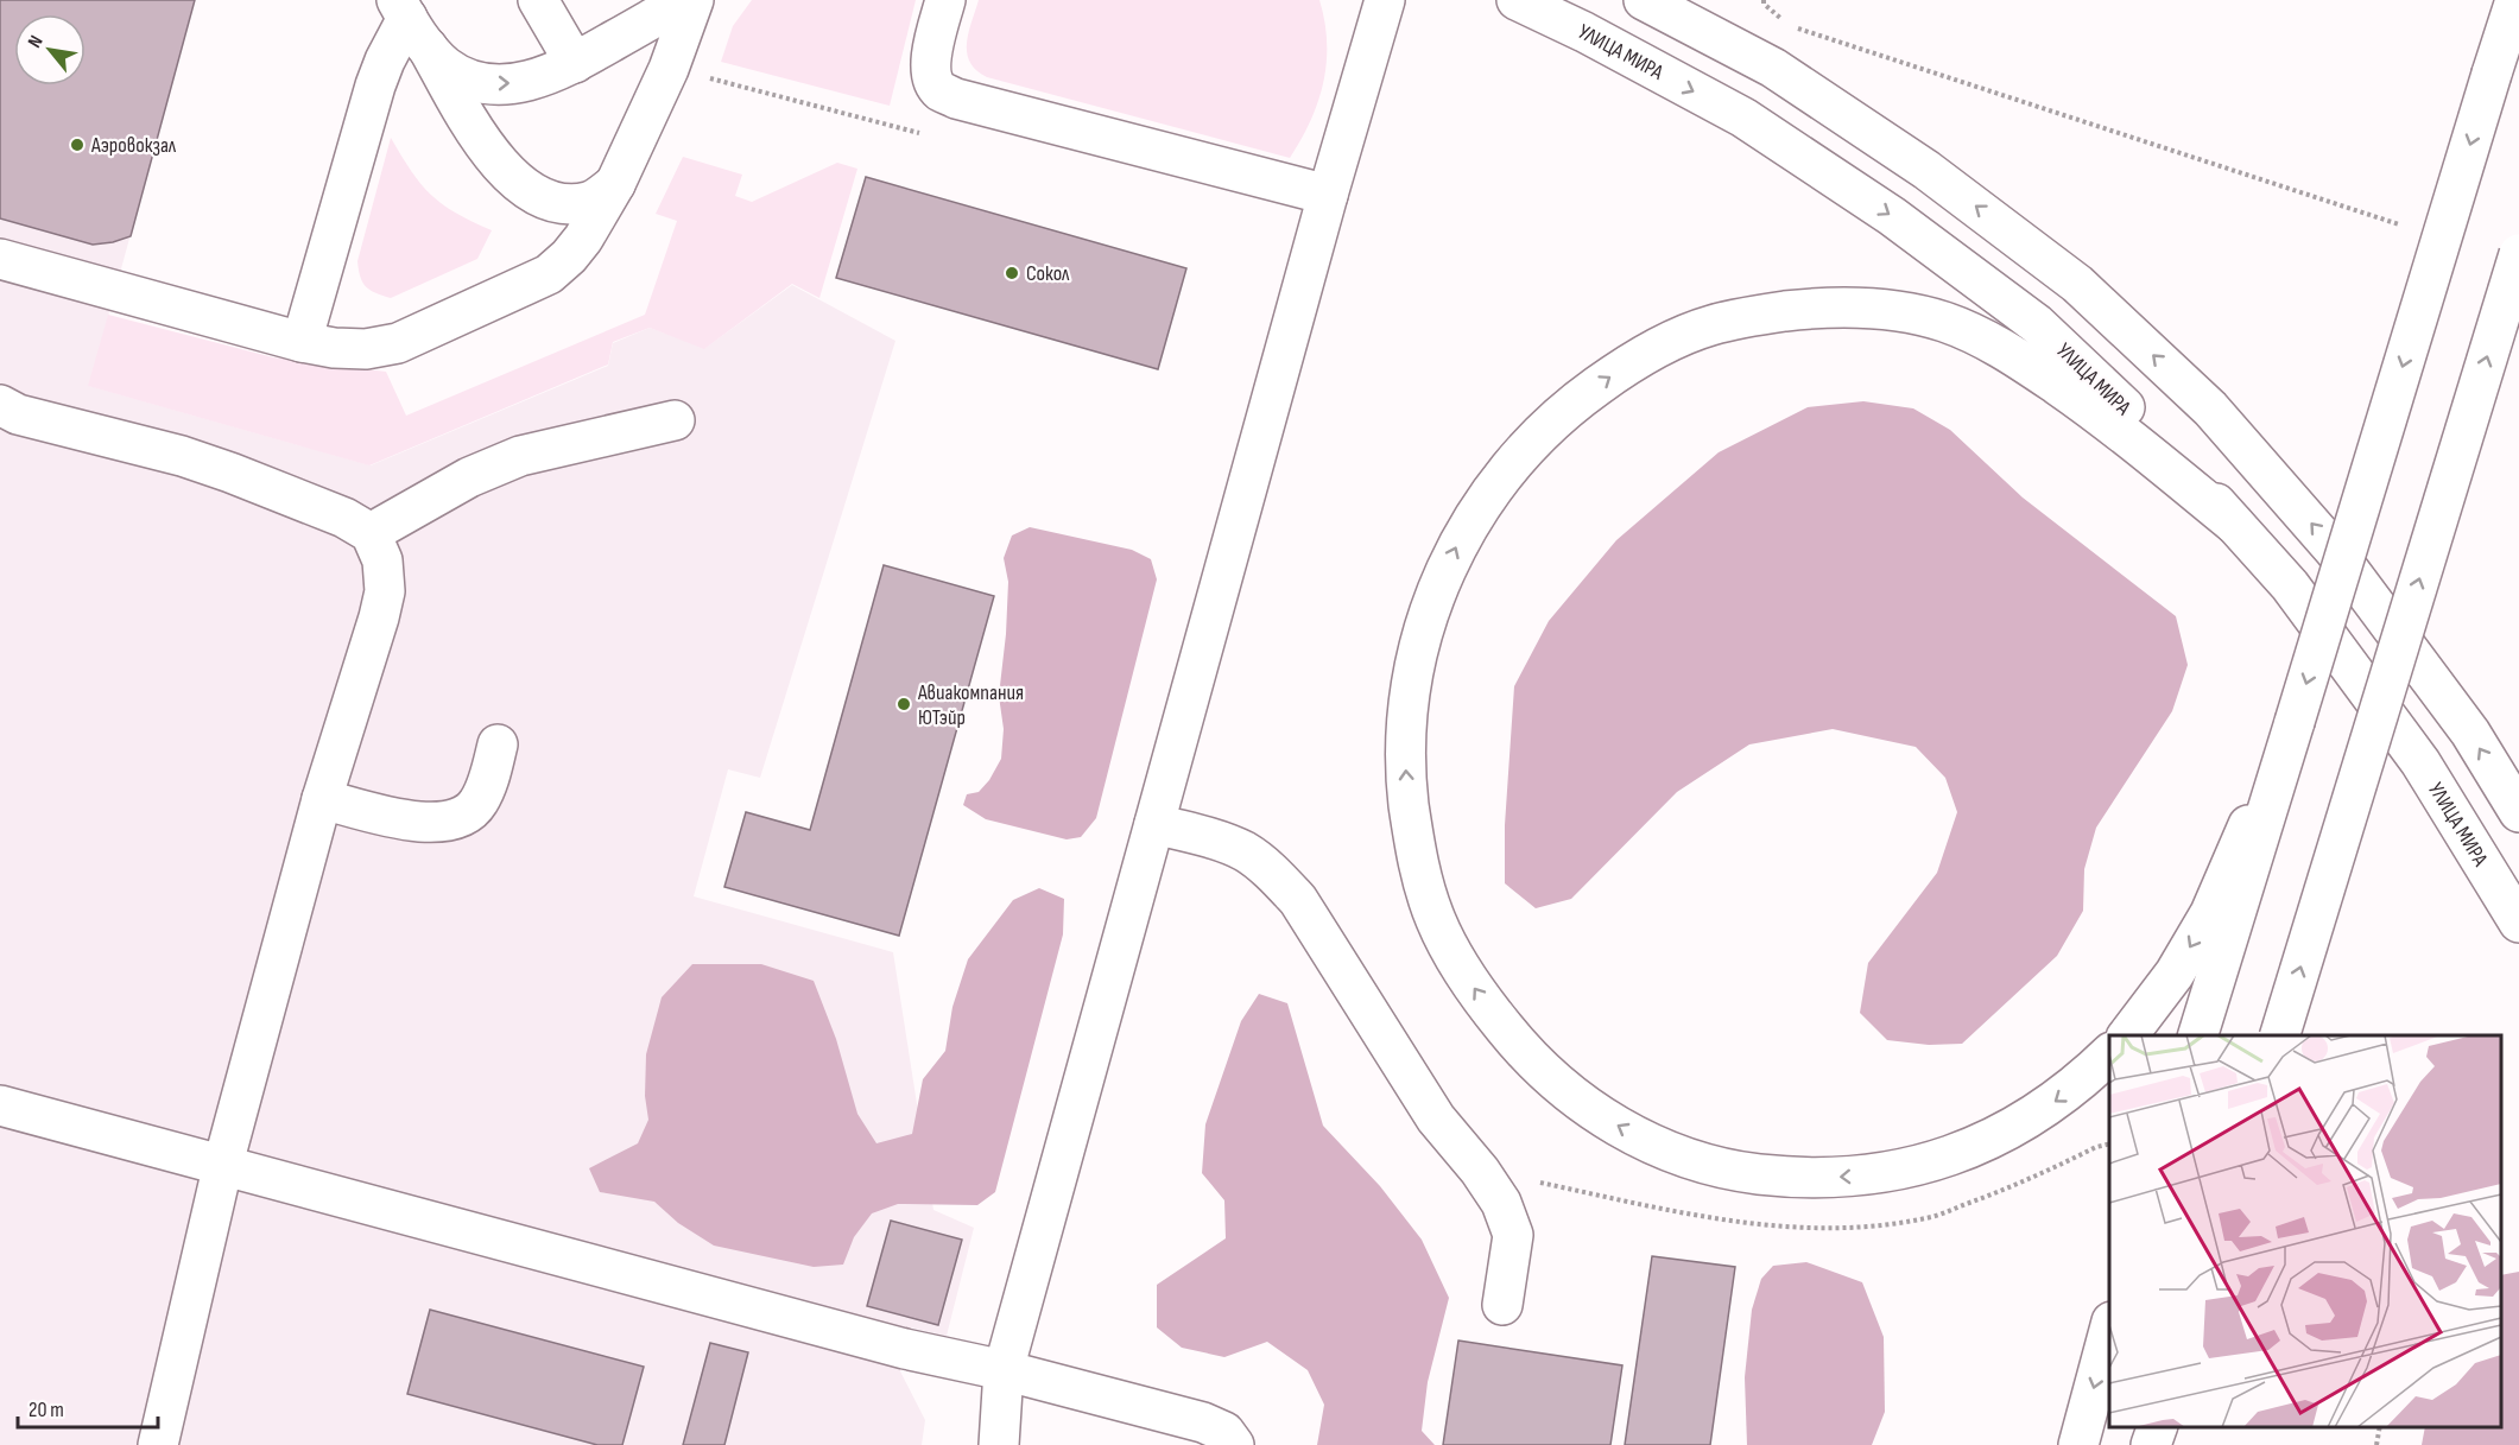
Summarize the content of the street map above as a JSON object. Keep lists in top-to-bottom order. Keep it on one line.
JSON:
{"streets":{"main road":["УЛИЦА МИРА"]},"places":["Аэровокзал","Сокол","Авиакомпания ЮТэйр"],"scale_bar":"20 m","north":"top left"}
